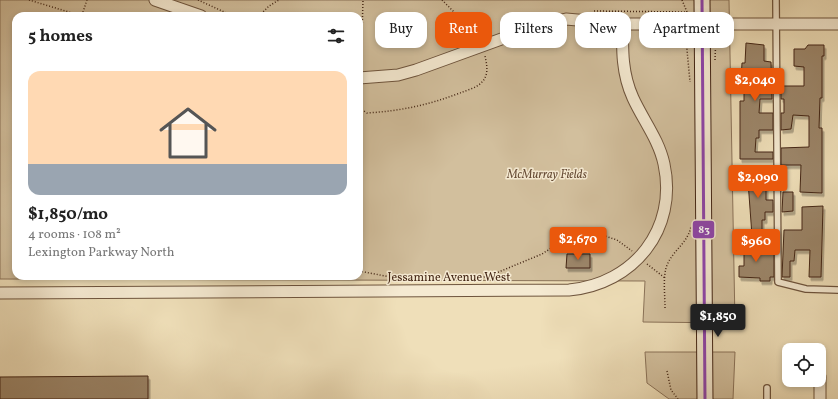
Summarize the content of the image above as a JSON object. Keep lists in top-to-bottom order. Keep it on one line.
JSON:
{"streets":{"street":["Jessamine Avenue West"]},"parks":["McMurray Fields"],"lines":["transit line 83"],"page":{"chip":["Buy","Rent","Filters","New","Apartment"],"heading":"5 homes","list":[{"name":"$1,850/mo","note":"4 rooms · 108 m² · Lexington Parkway North"}],"price":["$2,040","$2,090","$2,670","$960","$1,850"]}}
